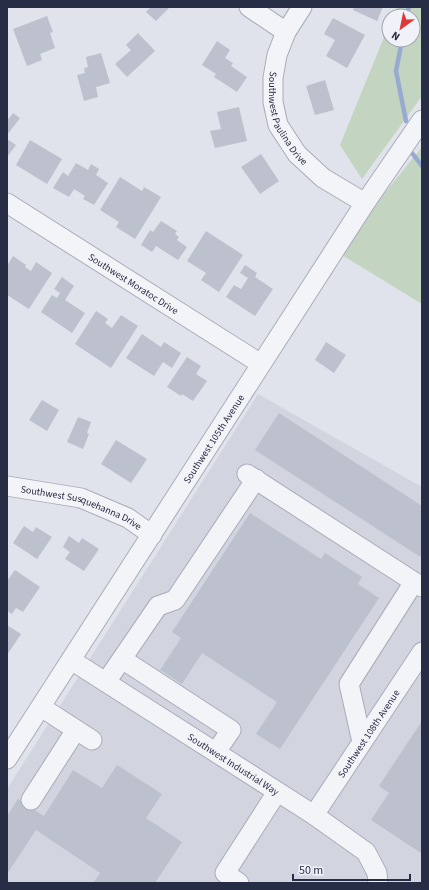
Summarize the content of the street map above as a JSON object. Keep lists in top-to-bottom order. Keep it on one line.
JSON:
{"streets":{"street":["Southwest Paulina Drive","Southwest Moratoc Drive","Southwest 105th Avenue","Southwest Susquehanna Drive","Southwest 108th Avenue","Southwest Industrial Way"]},"crossings":[["Southwest Paulina Drive","Southwest 105th Avenue"],["Southwest Moratoc Drive","Southwest 105th Avenue"],["Southwest 105th Avenue","Southwest Susquehanna Drive"],["Southwest 105th Avenue","Southwest Industrial Way"],["Southwest 108th Avenue","Southwest Industrial Way"]],"scale_bar":"50 m","north":"bottom left"}
